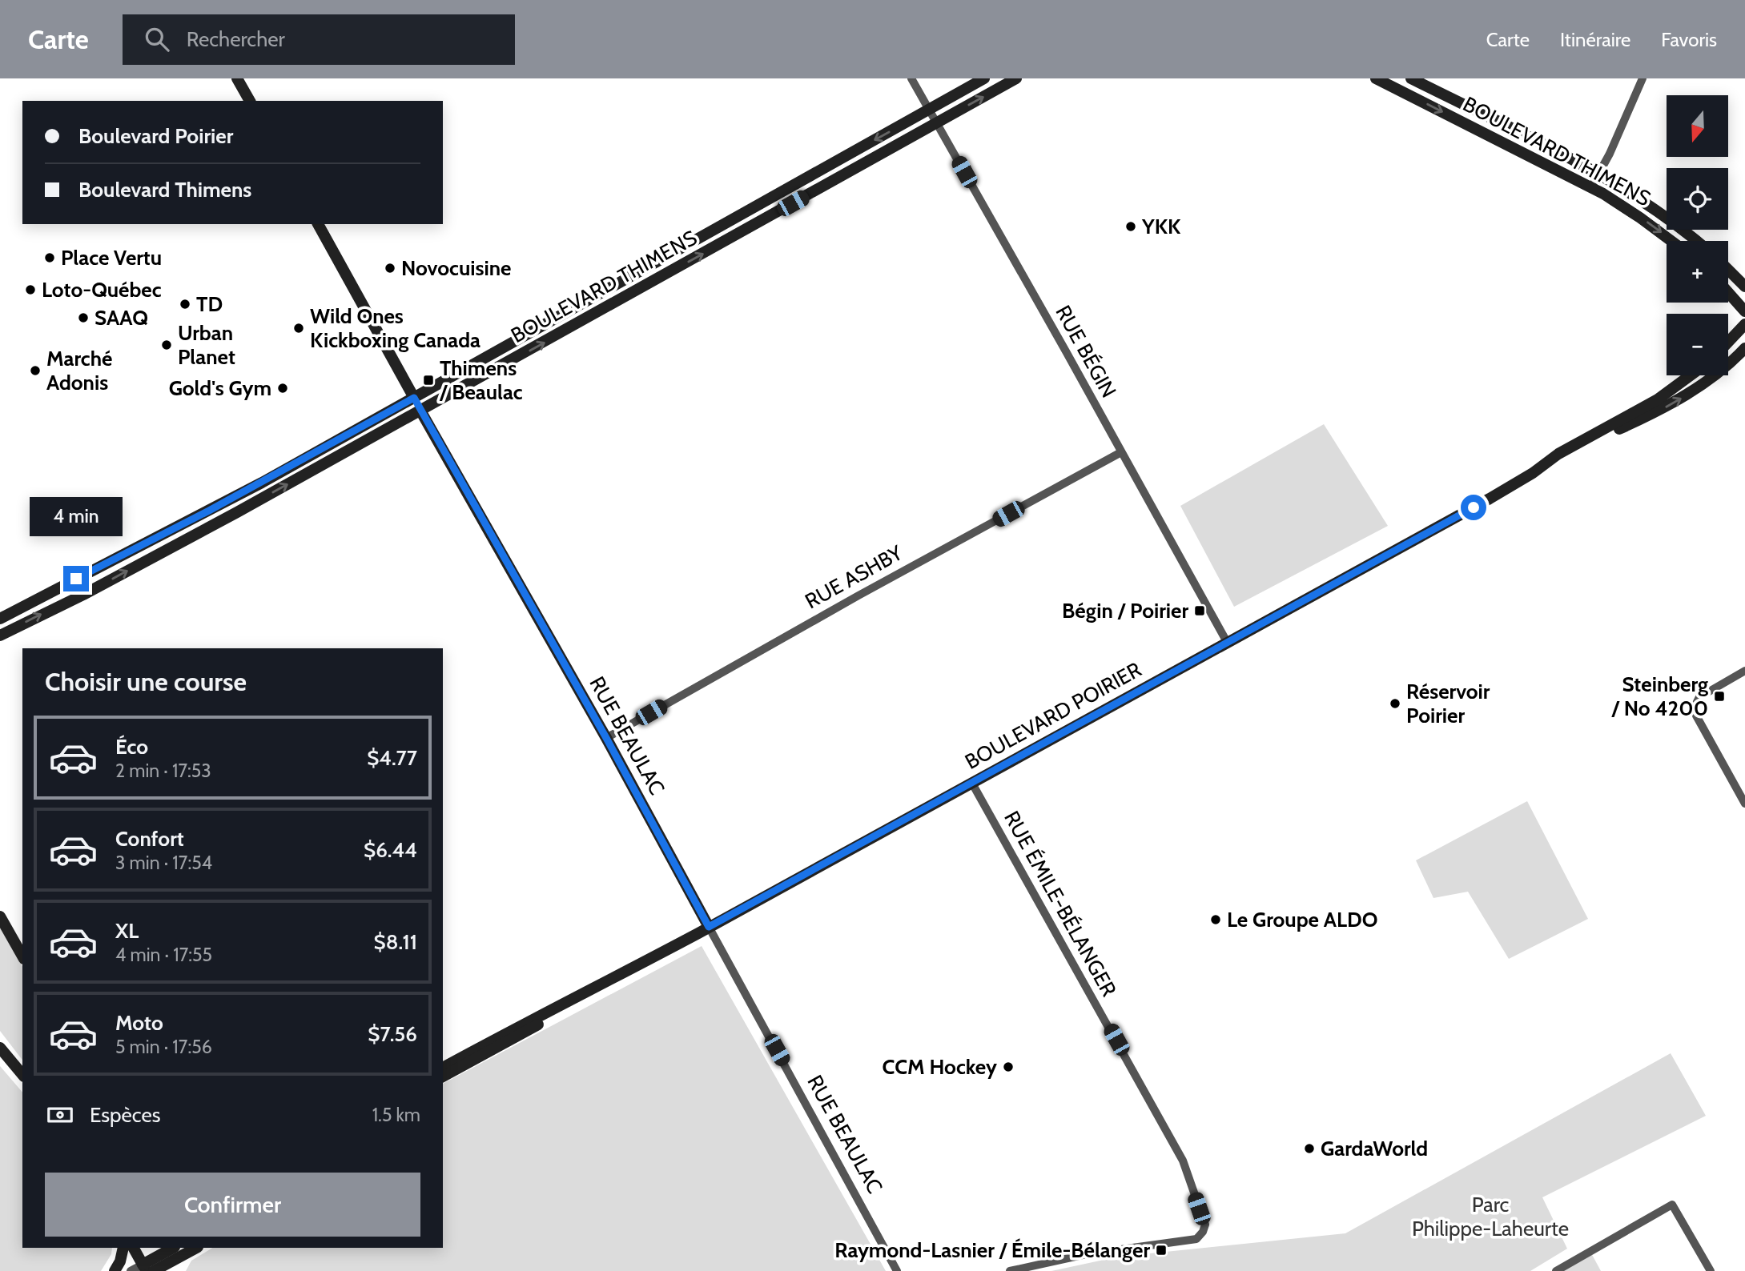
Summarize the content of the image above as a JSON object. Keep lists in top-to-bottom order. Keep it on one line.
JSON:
{"streets":{"street":["BOULEVARD THIMENS","RUE BÉGIN","RUE ASHBY","BOULEVARD POIRIER","RUE BEAULAC","RUE ÉMILE-BÉLANGER"]},"crossings":[["BOULEVARD THIMENS","RUE BÉGIN"],["BOULEVARD THIMENS","RUE BEAULAC"],["RUE BÉGIN","RUE ASHBY"],["RUE BÉGIN","BOULEVARD POIRIER"],["RUE ASHBY","RUE BEAULAC"],["BOULEVARD POIRIER","RUE BEAULAC"],["BOULEVARD POIRIER","RUE ÉMILE-BÉLANGER"]],"parks":["Parc Philippe-Laheurte"],"places":{"other":["YKK","Place Vertu","Novocuisine","Loto-Québec","TD","SAAQ","Wild Ones Kickboxing Canada","Urban Planet","Marché Adonis","Gold's Gym","Réservoir Poirier","Le Groupe ALDO","CCM Hockey","GardaWorld"],"transit":["Thimens / Beaulac","Bégin / Poirier","Steinberg / No 4200","Raymond-Lasnier / Émile-Bélanger"]},"north":"bottom","page":{"header":"Carte","search":"Rechercher","nav":["Carte","Itinéraire","Favoris"],"map_buttons":["+","−"],"banner":["Boulevard Poirier","Boulevard Thimens"],"bubble":"4 min","heading":"Choisir une course","list":[{"name":"Éco","note":"2 min · 17:53","value":"$4.77"},{"name":"Confort","note":"3 min · 17:54","value":"$6.44"},{"name":"XL","note":"4 min · 17:55","value":"$8.11"},{"name":"Moto","note":"5 min · 17:56","value":"$7.56"}],"pay":["Espèces","1.5 km"],"buttons":"Confirmer"}}
